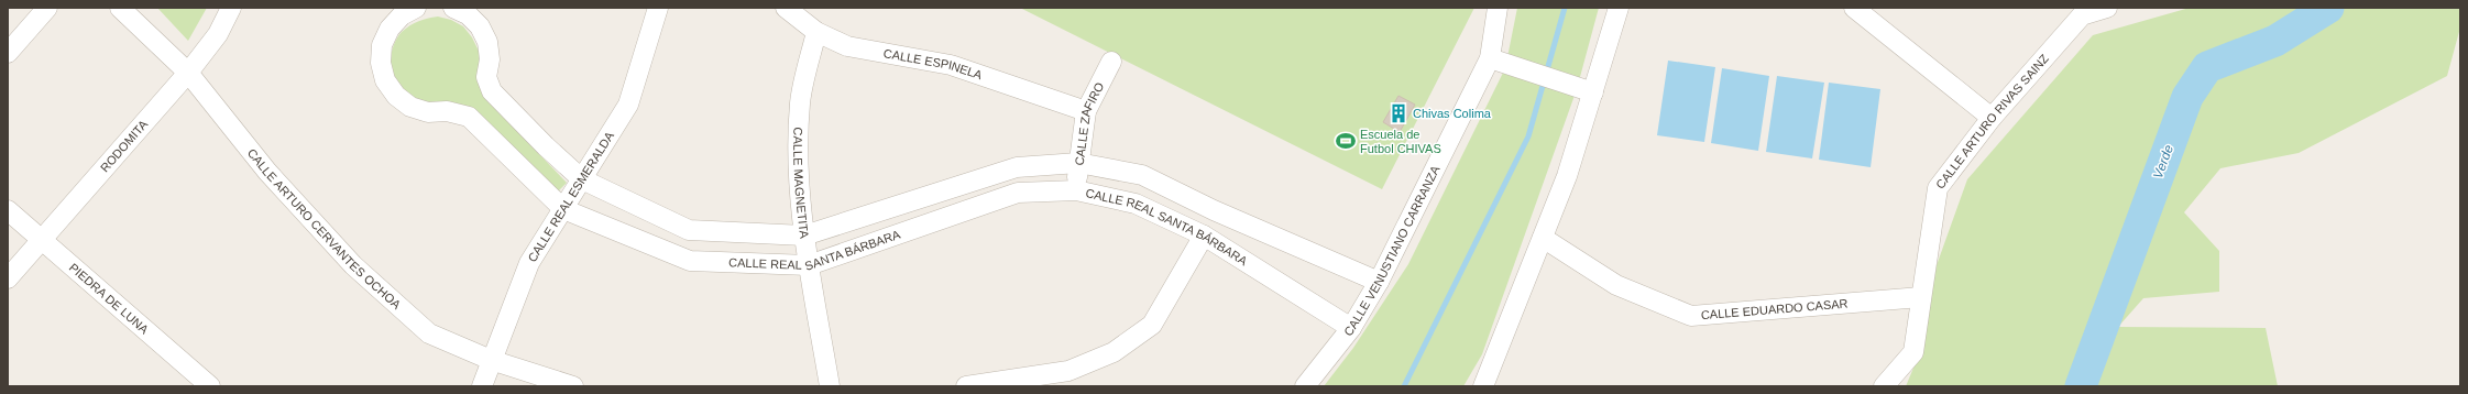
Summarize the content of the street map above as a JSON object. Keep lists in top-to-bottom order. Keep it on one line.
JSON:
{"streets":{"street":["CALLE ESPINELA","CALLE ARTURO RIVAS SAINZ","CALLE ZAFIRO","RODOMITA","CALLE MAGNETITA","CALLE REAL ESMERALDA","CALLE ARTURO CERVANTES OCHOA","CALLE REAL SANTA BÁRBARA","CALLE VENUSTIANO CARRANZA","PIEDRA DE LUNA","CALLE EDUARDO CASAR"]},"crossings":[["CALLE ESPINELA","CALLE ZAFIRO"],["CALLE ESPINELA","CALLE MAGNETITA"],["CALLE ARTURO RIVAS SAINZ","CALLE EDUARDO CASAR"],["CALLE ZAFIRO","CALLE REAL SANTA BÁRBARA"],["RODOMITA","CALLE ARTURO CERVANTES OCHOA"],["RODOMITA","PIEDRA DE LUNA"],["CALLE MAGNETITA","CALLE REAL SANTA BÁRBARA"],["CALLE REAL ESMERALDA","CALLE ARTURO CERVANTES OCHOA"],["CALLE REAL ESMERALDA","CALLE REAL SANTA BÁRBARA"],["CALLE REAL SANTA BÁRBARA","CALLE VENUSTIANO CARRANZA"]],"water":["Verde"],"places":{"building":["Chivas Colima"],"sports":["Escuela de Futbol CHIVAS"]}}
